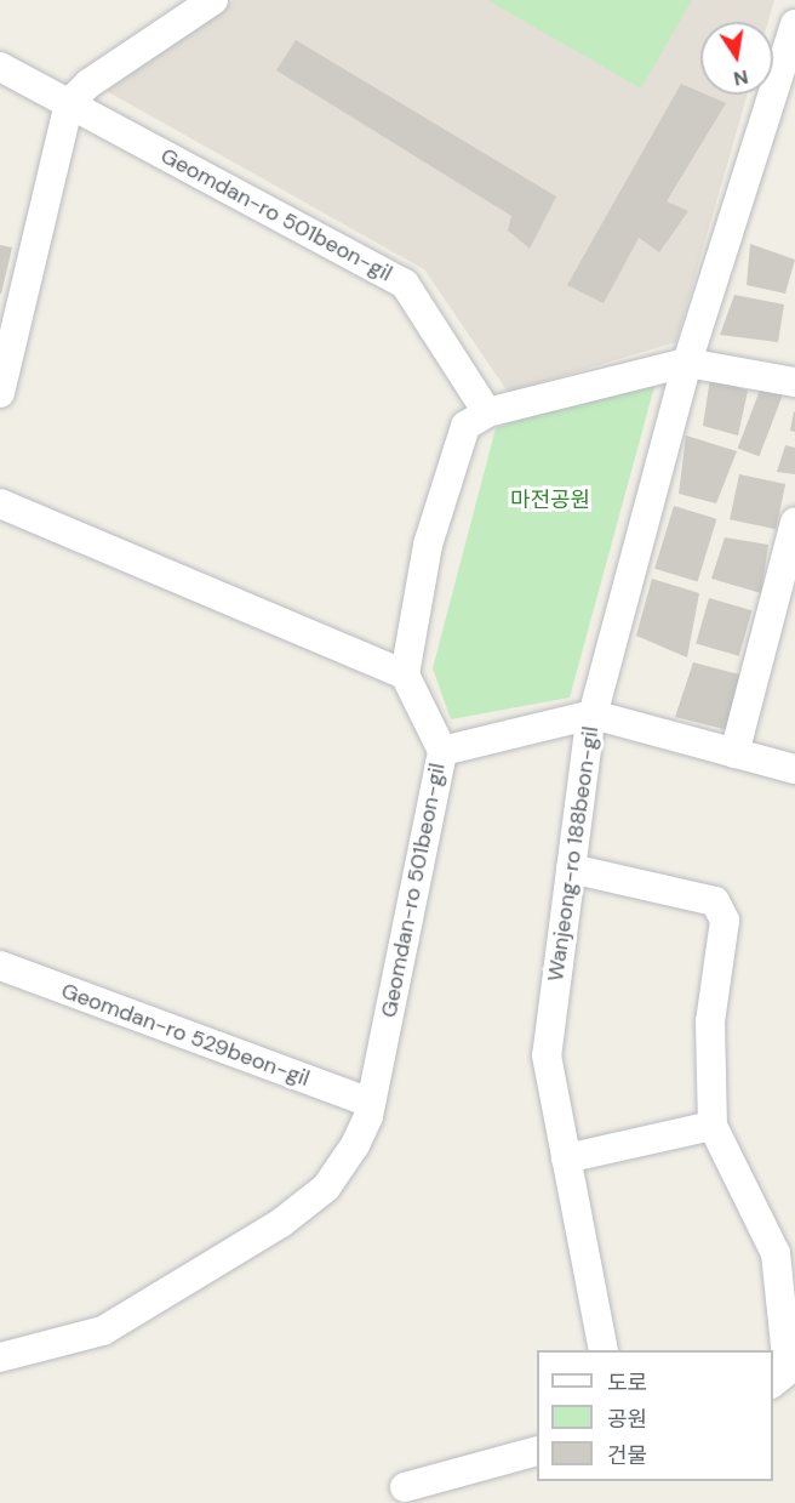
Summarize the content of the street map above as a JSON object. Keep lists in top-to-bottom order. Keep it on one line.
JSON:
{"streets":{"street":["Geomdan-ro 501beon-gil","Wanjeong-ro 188beon-gil","Geomdan-ro 529beon-gil"]},"crossings":[["Geomdan-ro 501beon-gil","Geomdan-ro 529beon-gil"]],"parks":["마전공원"],"legend":["도로","공원","건물"],"north":"bottom"}
